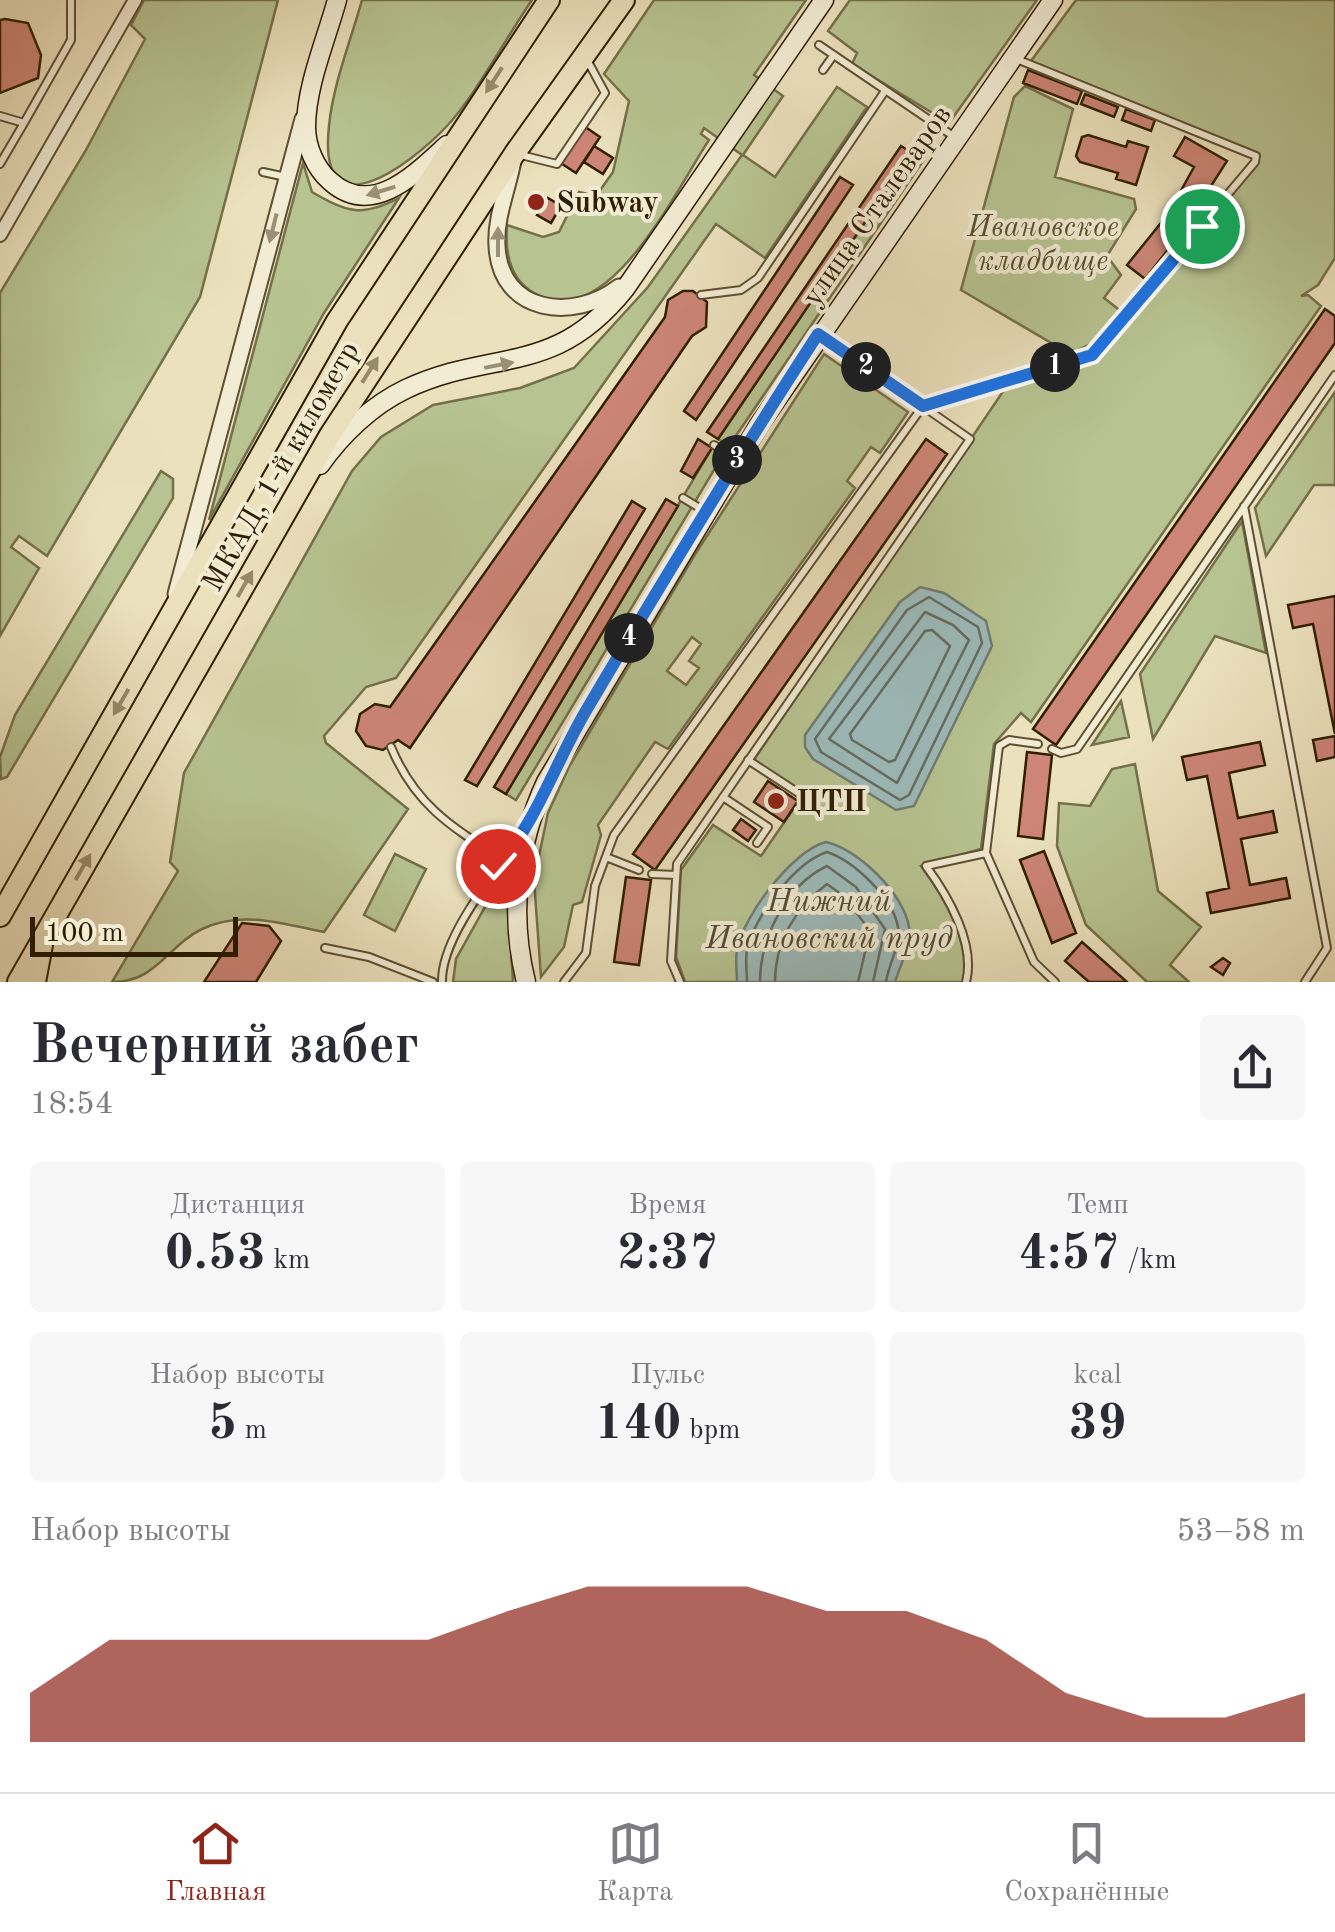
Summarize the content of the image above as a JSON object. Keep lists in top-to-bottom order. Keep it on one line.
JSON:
{"streets":{"main road":["улица Сталеваров","МКАД, 1-й километр"]},"water":["Нижний Ивановский пруд"],"parks":["Ивановское кладбище"],"places":["Subway","ЦТП"],"scale_bar":"100 m","page":{"pins":["1","2","3","4"],"scale":"100 m","heading":["Вечерний забег","18:54"],"stats":[["Дистанция","0.53 km"],["Время","2:37"],["Темп","4:57 /km"],["Набор высоты","5 m"],["Пульс","140 bpm"],["kcal","39"]],"chart":["Набор высоты","53–58 m"],"tabs":["Главная","Карта","Сохранённые"]}}
